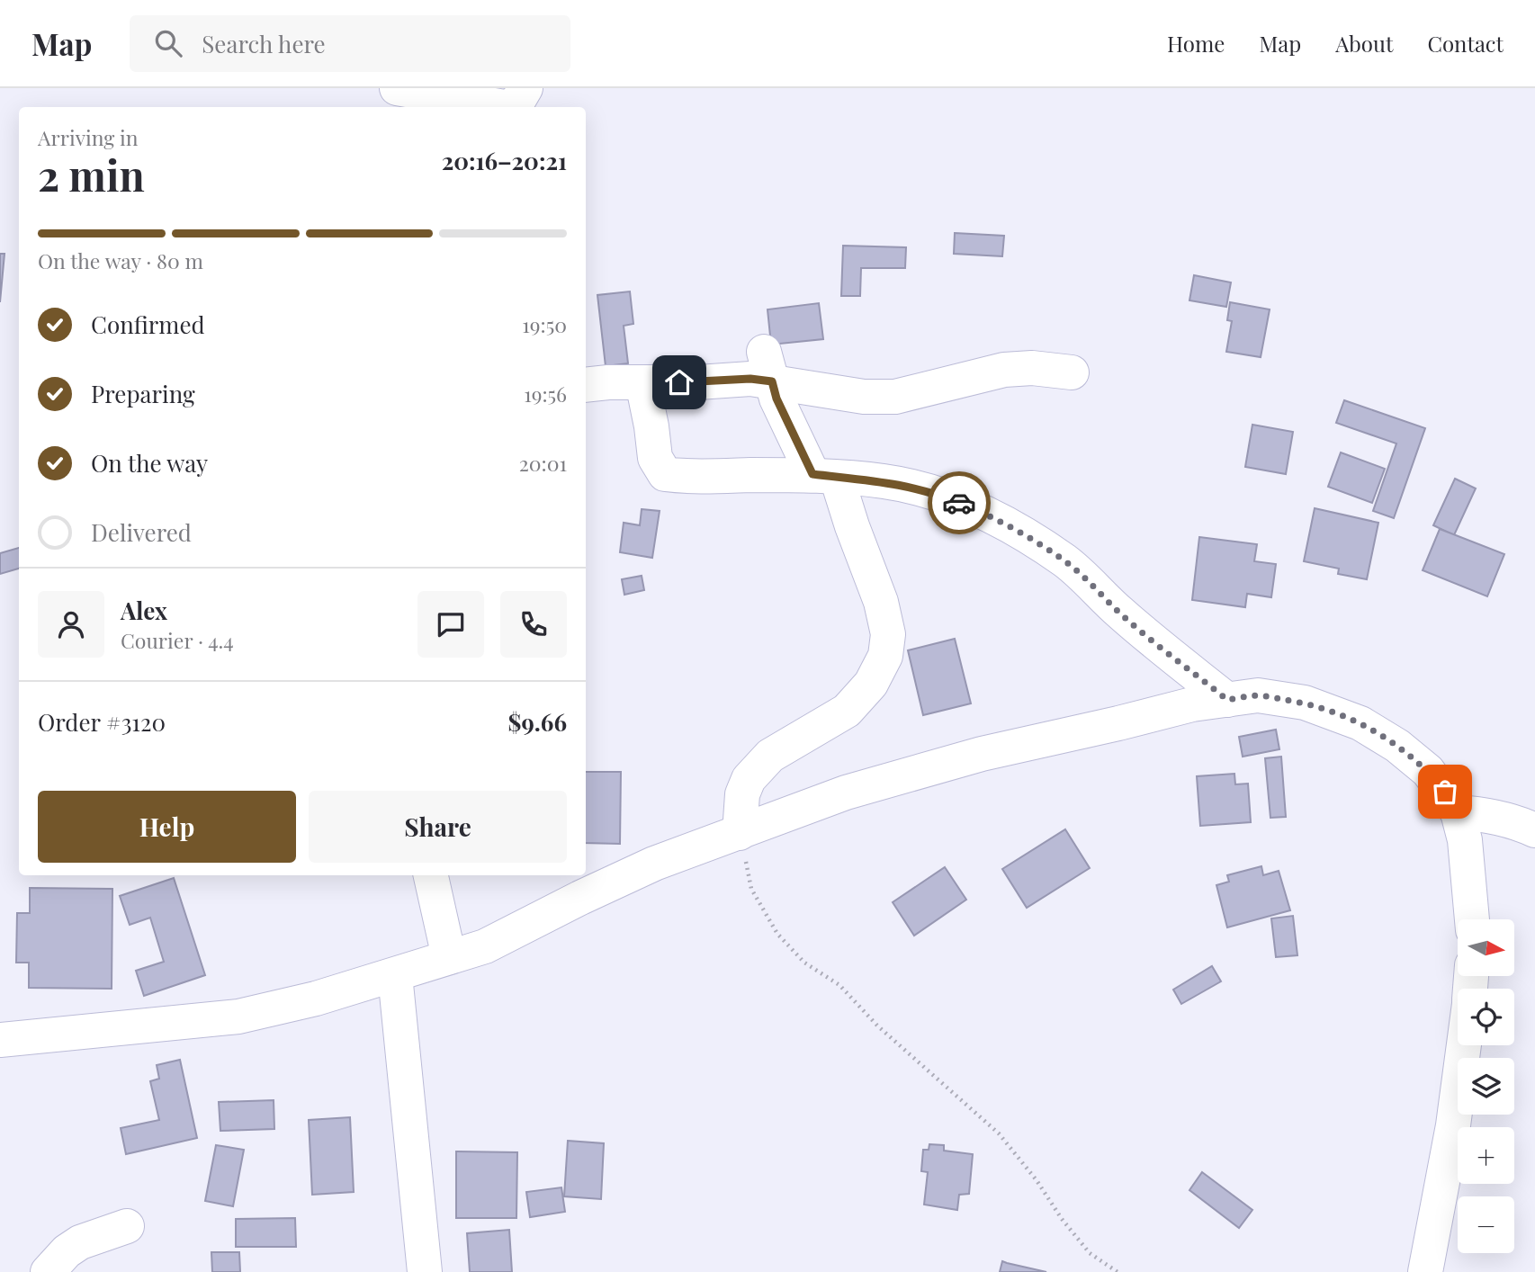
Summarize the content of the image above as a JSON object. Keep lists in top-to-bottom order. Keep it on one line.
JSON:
{"north":"right","page":{"header":"Map","search":"Search here","nav":["Home","Map","About","Contact"],"heading":["2 min","Arriving in","20:16–20:21"],"panel":["Alex","Courier · 4.4","Order #3120","$9.66"],"bar":"On the way · 80 m","list":[["Confirmed","19:50"],["Preparing","19:56"],["On the way","20:01"],"Delivered"],"buttons":["Help","Share"],"map_buttons":["+","−"]}}
